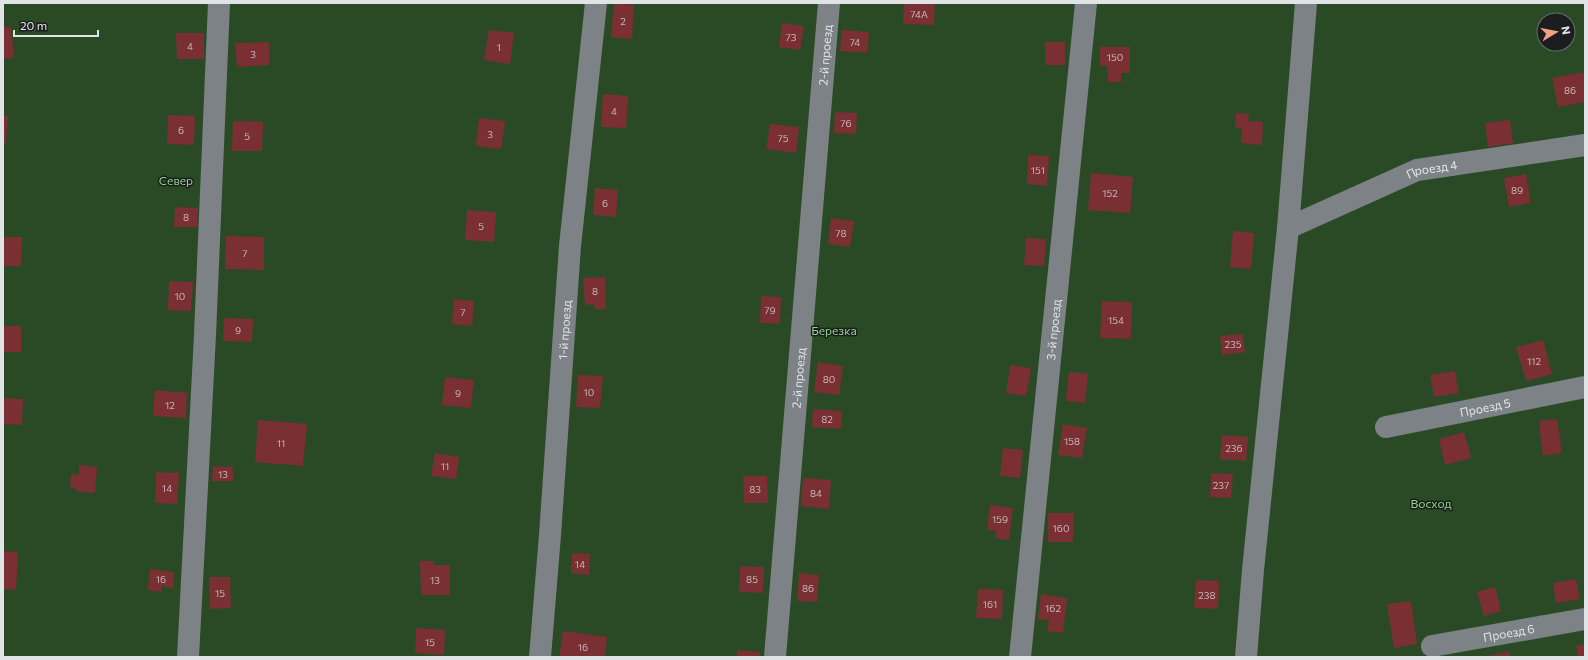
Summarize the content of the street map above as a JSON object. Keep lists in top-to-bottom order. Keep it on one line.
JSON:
{"streets":{"street":["2-й проезд","Проезд 4","1-й проезд","3-й проезд","Проезд 5","Проезд 6"]},"parks":["Север","Березка","Восход"],"house_numbers":["74А","2","73","74","4","1","3","150","86","4","76","6","3","5","75","151","89","152","6","8","5","78","7","8","10","79","7","154","9","235","112","80","10","9","12","82","158","11","236","11","13","237","14","83","84","159","160","14","16","85","13","86","15","238","161","162","15","16"],"scale_bar":"20 m","north":"right"}
